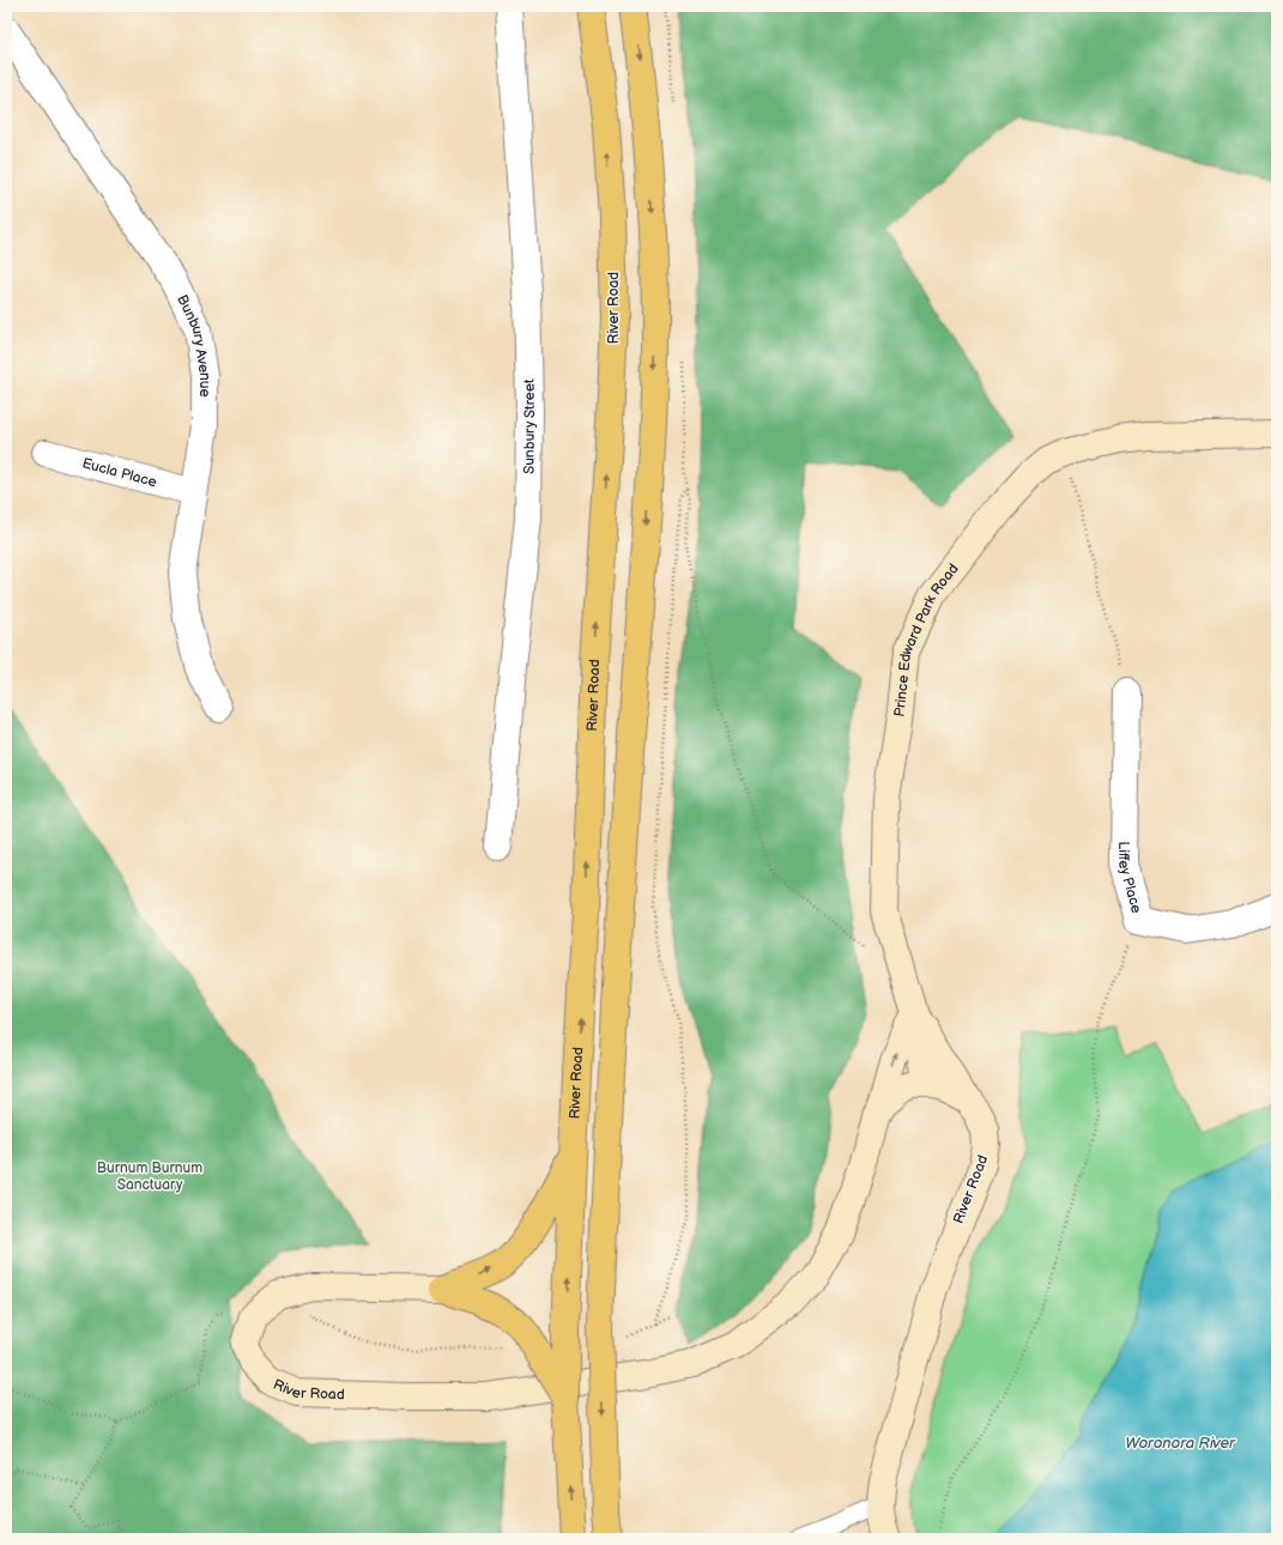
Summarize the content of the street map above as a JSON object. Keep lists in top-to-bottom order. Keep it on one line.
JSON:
{"streets":{"main road":["River Road"],"street":["Bunbury Avenue","Sunbury Street","Eucla Place","Prince Edward Park Road","Liffey Place"]},"crossings":[["River Road","Prince Edward Park Road"],["Bunbury Avenue","Eucla Place"]],"water":["Woronora River"],"parks":["Burnum Burnum Sanctuary"]}
